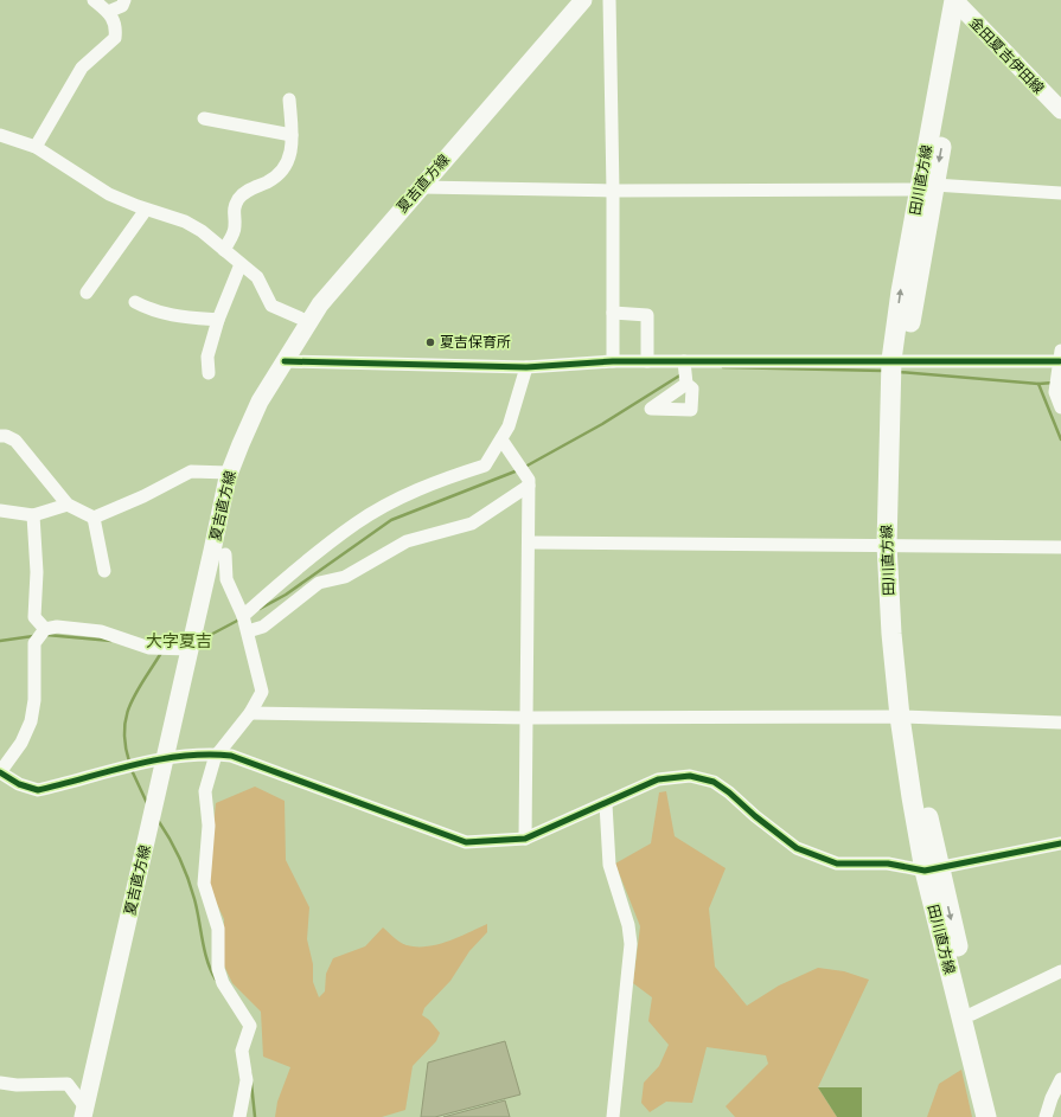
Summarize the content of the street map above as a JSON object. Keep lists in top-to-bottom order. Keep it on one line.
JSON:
{"streets":{"main road":["金田夏吉伊田線","田川直方線","夏吉直方線"]},"crossings":[["金田夏吉伊田線","田川直方線"]],"districts":["大字夏吉"],"places":["夏吉保育所"]}
